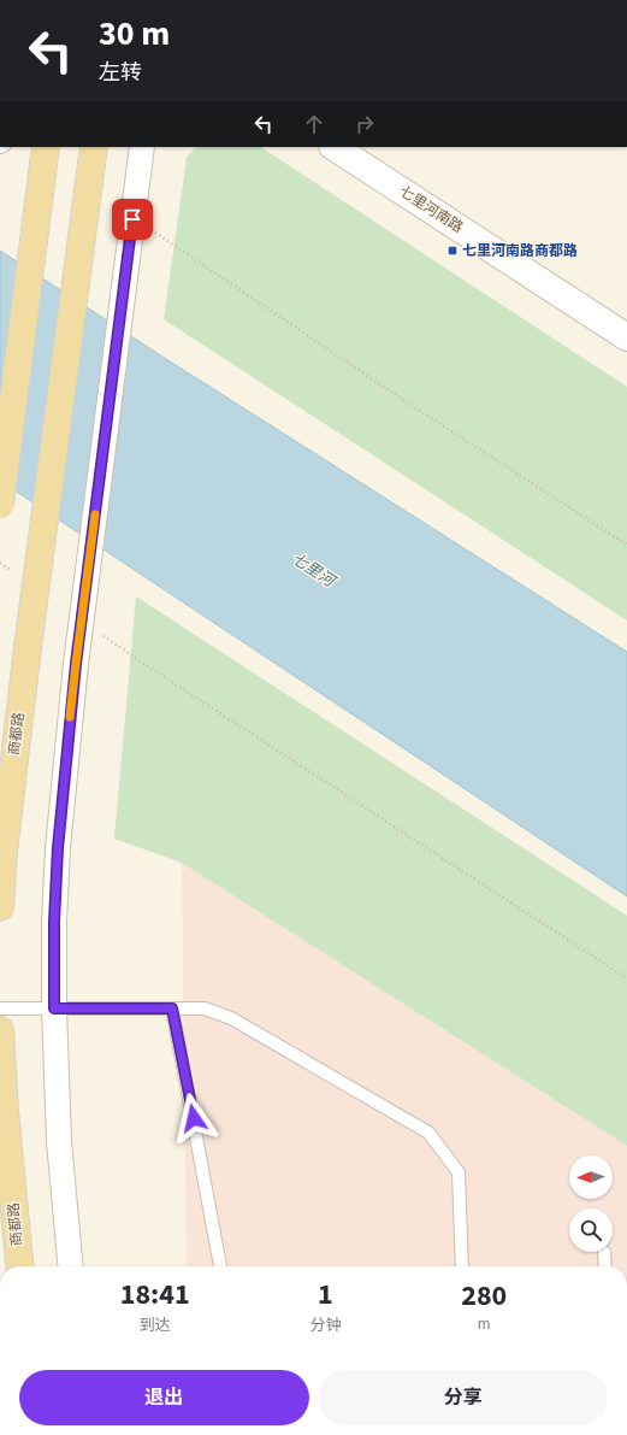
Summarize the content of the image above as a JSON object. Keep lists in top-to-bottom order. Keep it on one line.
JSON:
{"streets":{"main road":["商都路"],"street":["七里河南路"]},"water":["七里河"],"places":{"transit":["七里河南路商都路"]},"north":"left","page":{"turn":["30 m","左转"],"eta":["18:41","到达","1","分钟","280","m"],"buttons":["退出","分享"]}}
